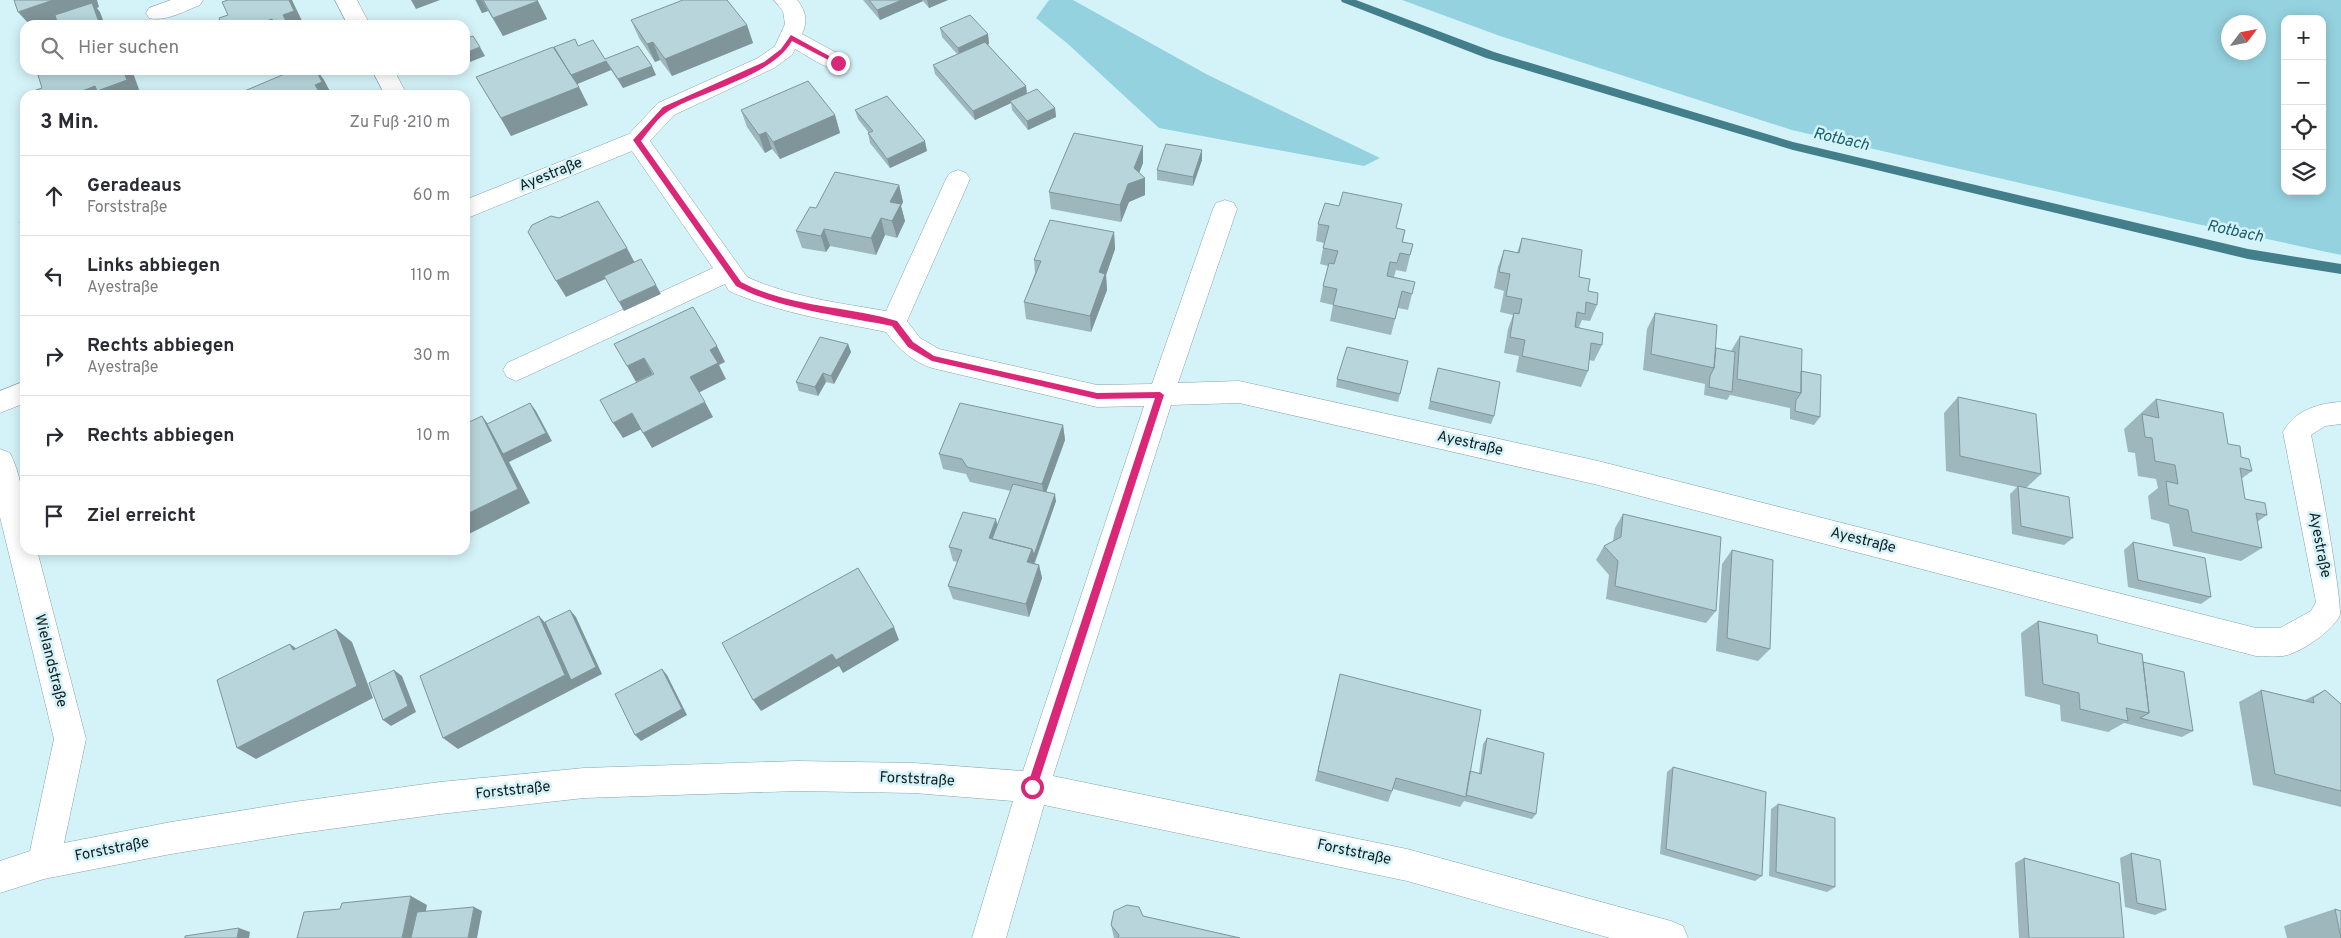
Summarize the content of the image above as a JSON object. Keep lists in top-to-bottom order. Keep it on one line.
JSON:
{"streets":{"street":["Ayestraße","Wielandstraße","Forststraße"]},"crossings":[["Wielandstraße","Forststraße"]],"water":["Rotbach"],"north":"top right","page":{"map_buttons":["+","−"],"search":"Hier suchen","heading":["3 Min.","Zu Fuß · 210 m"],"list":[["Geradeaus","Forststraße","60 m"],["Links abbiegen","Ayestraße","110 m"],["Rechts abbiegen","Ayestraße","30 m"],["Rechts abbiegen","10 m"],"Ziel erreicht"]}}
